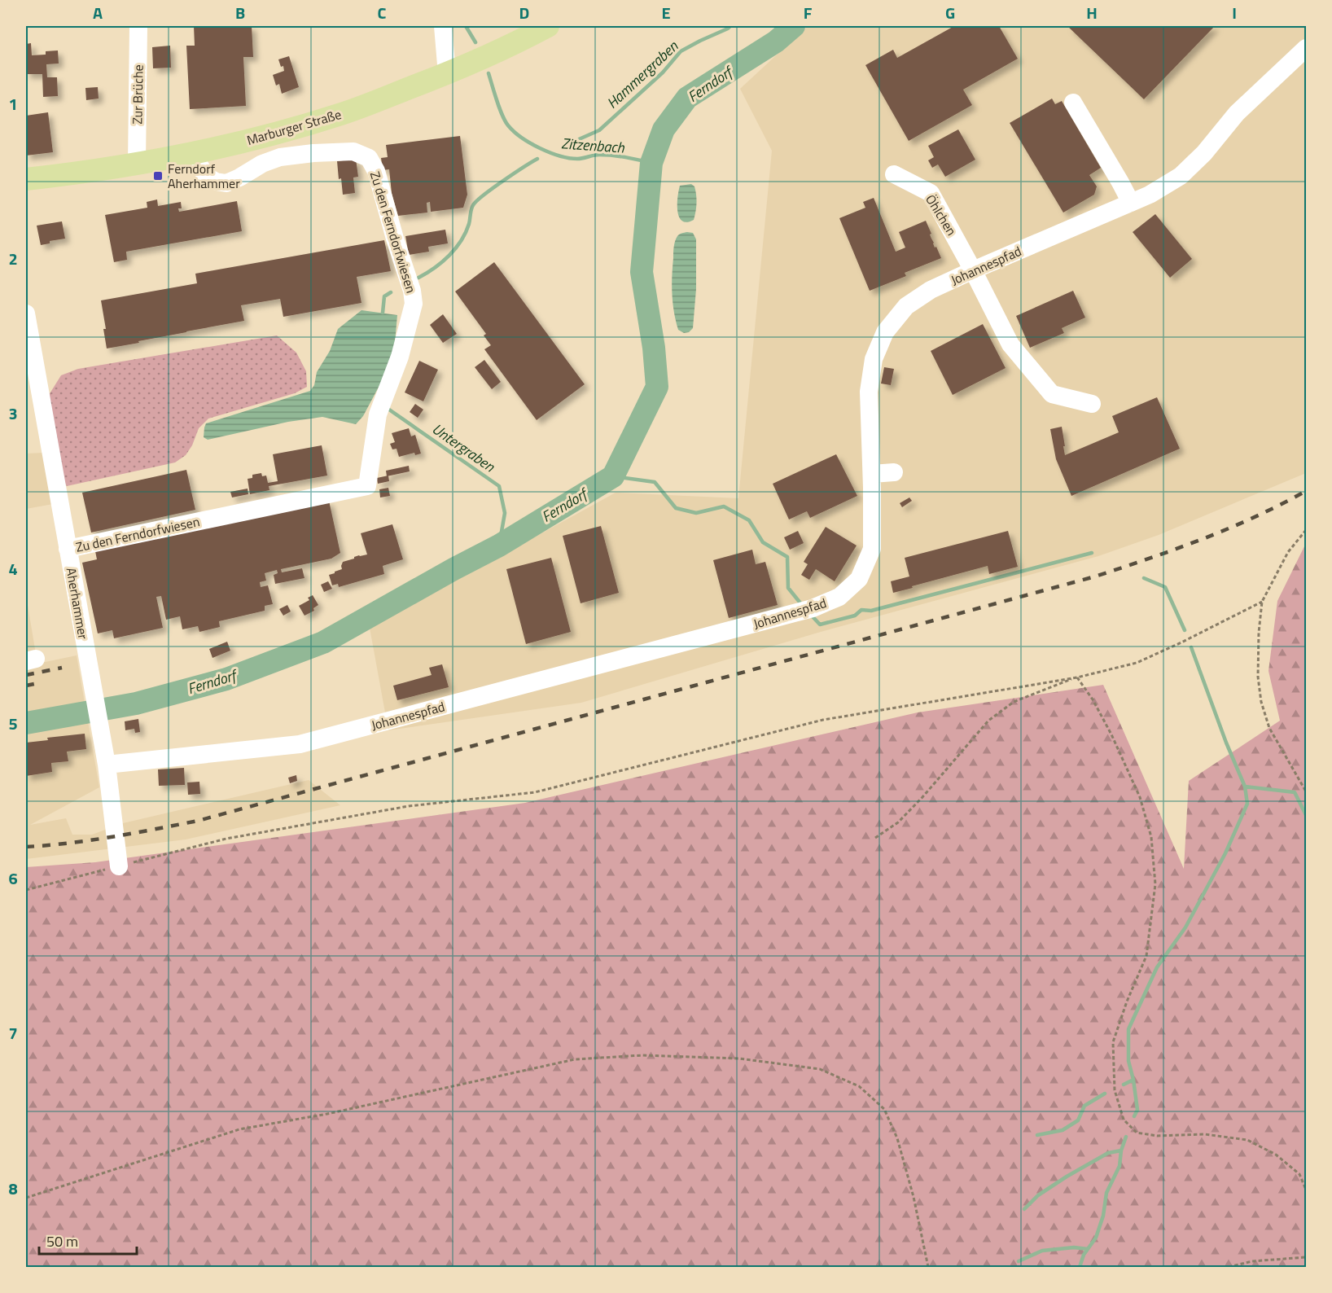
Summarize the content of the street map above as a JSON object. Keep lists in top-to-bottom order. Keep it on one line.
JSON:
{"streets":{"main road":["Marburger Straße"],"street":["Zur Brüche","Öhlchen","Zu den Ferndorfwiesen","Johannespfad","Aherhammer"]},"crossings":[["Zur Brüche","Marburger Straße"],["Marburger Straße","Zu den Ferndorfwiesen"],["Öhlchen","Johannespfad"],["Zu den Ferndorfwiesen","Aherhammer"],["Johannespfad","Aherhammer"]],"water":["Hammergraben","Ferndorf","Zitzenbach","Untergraben"],"places":{"transit":["Ferndorf Aherhammer"]},"scale_bar":"50 m","grid":{"columns":["A","B","C","D","E","F","G","H","I"],"rows":["1","2","3","4","5","6","7","8"]}}
